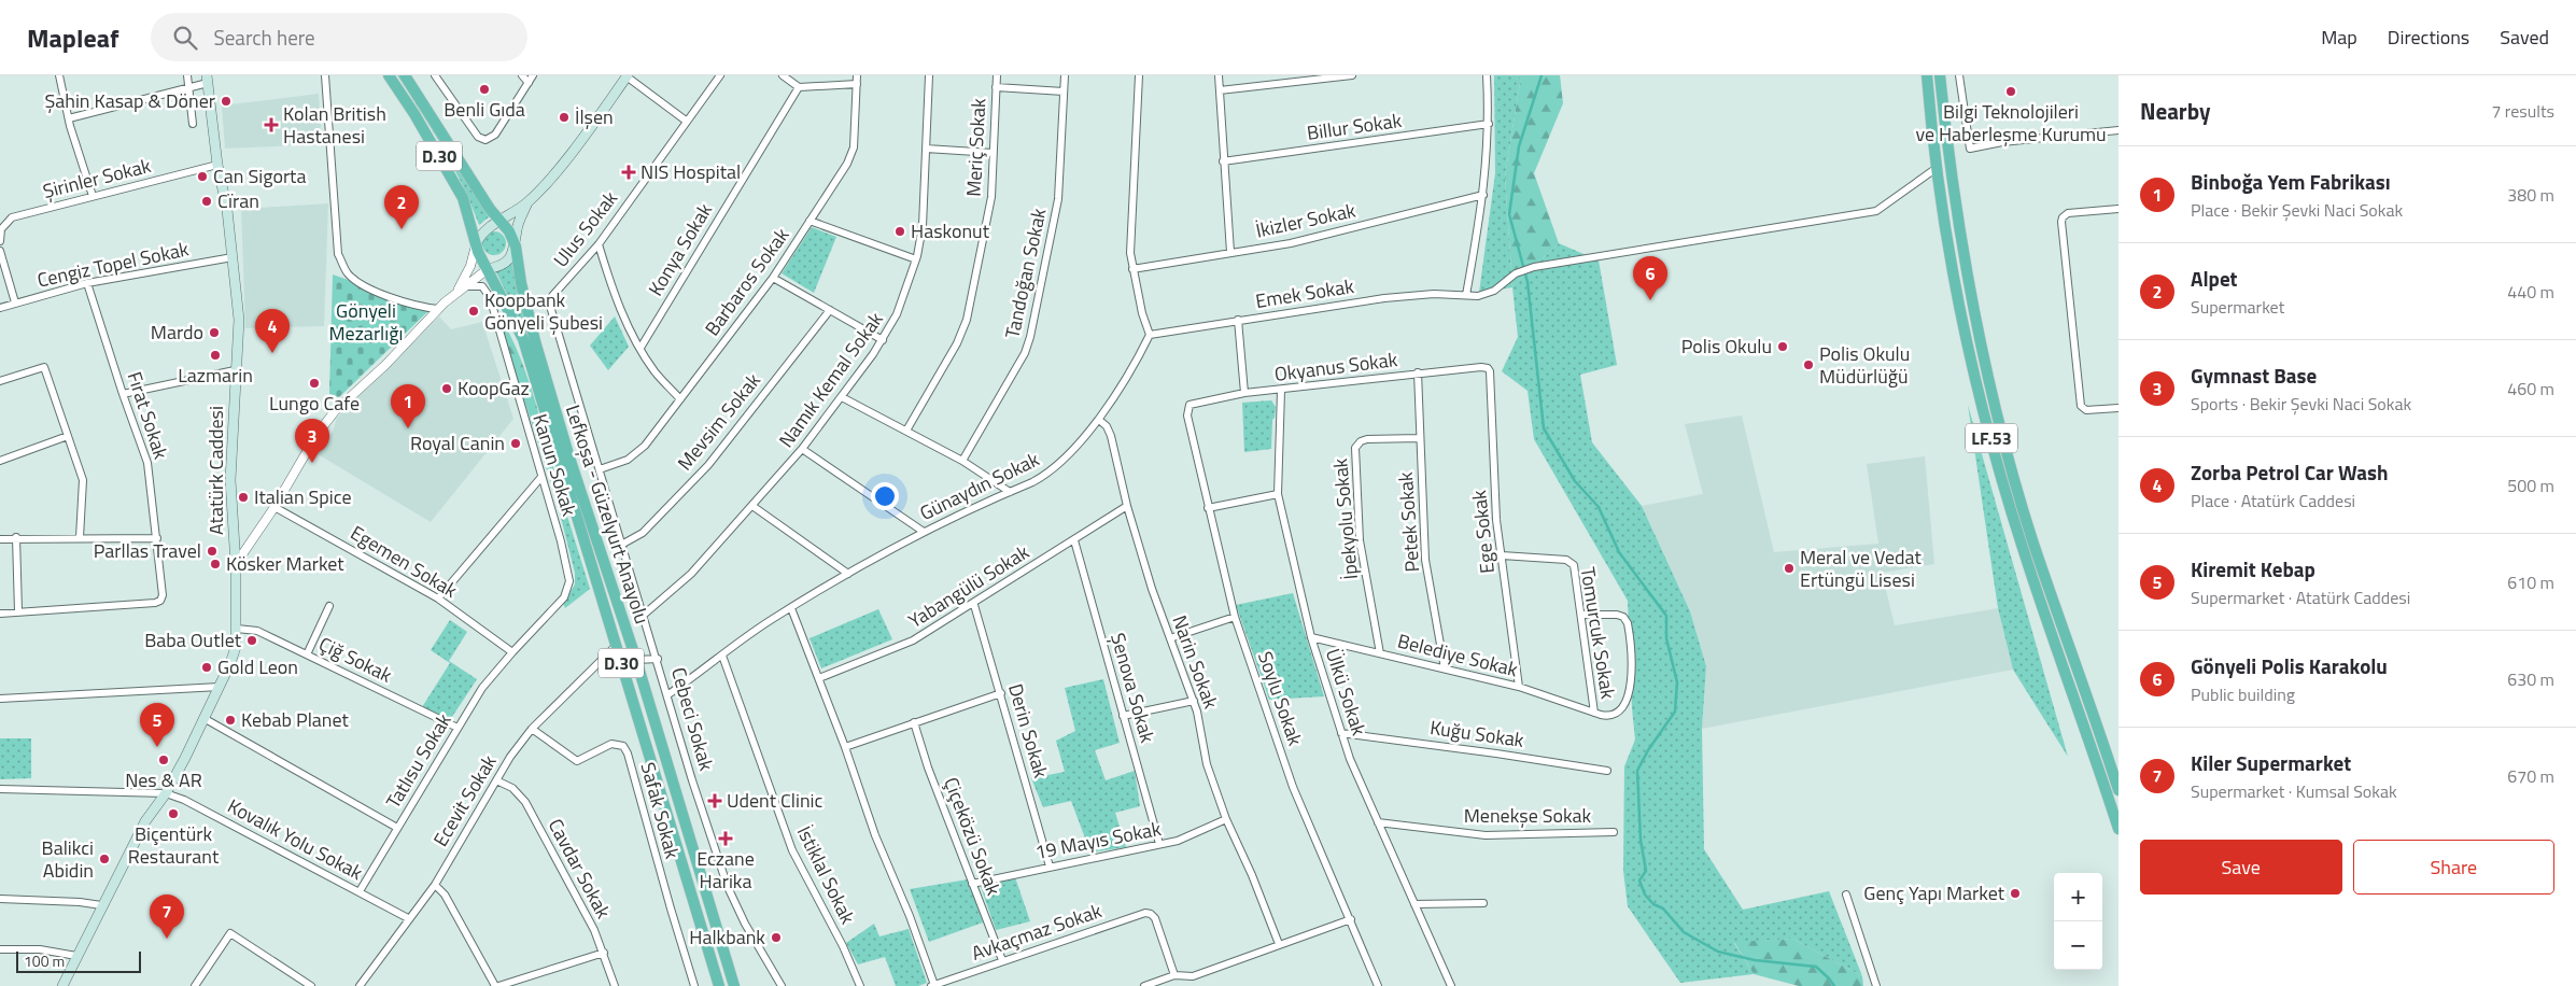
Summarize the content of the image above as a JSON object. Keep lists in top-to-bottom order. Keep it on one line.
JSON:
{"streets":{"highway":["D.30","LF.53","Lefkoşa - Güzelyurt Anayolu"],"main road":["Atatürk Caddesi"],"street":["Billur Sokak","Meriç Sokak","Şirinler Sokak","İkizler Sokak","Ulus Sokak","Konya Sokak","Cengiz Topel Sokak","Tandoğan Sokak","Barbaros Sokak","Emek Sokak","Okyanus Sokak","Namık Kemal Sokak","Fırat Sokak","Mevsim Sokak","Kanun Sokak","Günaydın Sokak","İpekyolu Sokak","Petek Sokak","Ege Sokak","Egemen Sokak","Yabangülü Sokak","Tomurcuk Sokak","Belediye Sokak","Çiğ Sokak","Narin Sokak","Şenova Sokak","Ülkü Sokak","Soylu Sokak","Cebeci Sokak","Derin Sokak","Kuğu Sokak","Tatlısu Sokak","Ecevit Sokak","Safak Sokak","Menekşe Sokak","Çiçeközü Sokak","Kovalık Yolu Sokak","19 Mayıs Sokak","Cavdar Sokak","İstiklal Sokak","Avkaçmaz Sokak"]},"crossings":[["Şirinler Sokak","Atatürk Caddesi"],["Ulus Sokak","Cebeci Sokak"],["Cengiz Topel Sokak","Fırat Sokak"],["Cengiz Topel Sokak","Atatürk Caddesi"],["Barbaros Sokak","Cebeci Sokak"],["Emek Sokak","LF.53"],["Emek Sokak","Günaydın Sokak"],["Okyanus Sokak","Petek Sokak"],["Okyanus Sokak","Ege Sokak"],["Okyanus Sokak","Ülkü Sokak"],["Okyanus Sokak","Soylu Sokak"],["Namık Kemal Sokak","Cebeci Sokak"],["Mevsim Sokak","Cebeci Sokak"],["Kanun Sokak","Egemen Sokak"],["Kanun Sokak","Tatlısu Sokak"],["Atatürk Caddesi","Çiğ Sokak"],["Atatürk Caddesi","Kovalık Yolu Sokak"],["Günaydın Sokak","Narin Sokak"],["Günaydın Sokak","Cebeci Sokak"],["Günaydın Sokak","İstiklal Sokak"],["Lefkoşa - Güzelyurt Anayolu","Ecevit Sokak"],["İpekyolu Sokak","Petek Sokak"],["İpekyolu Sokak","Belediye Sokak"],["Petek Sokak","Belediye Sokak"],["Ege Sokak","Tomurcuk Sokak"],["Ege Sokak","Belediye Sokak"],["Egemen Sokak","Tatlısu Sokak"],["Yabangülü Sokak","Narin Sokak"],["Yabangülü Sokak","Şenova Sokak"],["Yabangülü Sokak","Derin Sokak"],["Tomurcuk Sokak","Belediye Sokak"],["Belediye Sokak","Ülkü Sokak"],["Çiğ Sokak","Tatlısu Sokak"],["Narin Sokak","19 Mayıs Sokak"],["Şenova Sokak","19 Mayıs Sokak"],["Ülkü Sokak","Kuğu Sokak"],["Ülkü Sokak","Menekşe Sokak"],["Derin Sokak","19 Mayıs Sokak"],["Tatlısu Sokak","Kovalık Yolu Sokak"],["Ecevit Sokak","Safak Sokak"],["Ecevit Sokak","Kovalık Yolu Sokak"],["Ecevit Sokak","Cavdar Sokak"],["Çiçeközü Sokak","19 Mayıs Sokak"],["Çiçeközü Sokak","Avkaçmaz Sokak"]],"parks":["Gönyeli Mezarlığı"],"places":{"other":["Benli Gıda","Bilgi Teknolojileri ve Haberleşme Kurumu","Şahin Kasap & Döner","İlşen","Can Sigorta","Cïran","Haskonut","Koopbank Gönyeli Şubesi","Mardo","Polis Okulu","Lazmarin","Polis Okulu Müdürlüğü","Lungo Cafe","KoopGaz","Royal Canin","Italian Spice","Parllas Travel","Kösker Market","Meral ve Vedat Ertüngü Lisesi","Baba Outlet","Gold Leon","Kebab Planet","Nes & AR","Biçentürk Restaurant","Balikci Abidin","Genç Yapı Market","Halkbank"],"health":["Kolan British Hastanesi","NIS Hospital","Udent Clinic","Eczane Harika"]},"scale_bar":"100 m","page":{"header":"Mapleaf","search":"Search here","nav":["Map","Directions","Saved"],"heading":["Nearby","7 results"],"list":[{"mark":"1","name":"Binboğa Yem Fabrikası","note":"Place · Bekir Şevki Naci Sokak","value":"380 m"},{"mark":"2","name":"Alpet","note":"Supermarket","value":"440 m"},{"mark":"3","name":"Gymnast Base","note":"Sports · Bekir Şevki Naci Sokak","value":"460 m"},{"mark":"4","name":"Zorba Petrol Car Wash","note":"Place · Atatürk Caddesi","value":"500 m"},{"mark":"5","name":"Kiremit Kebap","note":"Supermarket · Atatürk Caddesi","value":"610 m"},{"mark":"6","name":"Gönyeli Polis Karakolu","note":"Public building","value":"630 m"},{"mark":"7","name":"Kiler Supermarket","note":"Supermarket · Kumsal Sokak","value":"670 m"}],"pins":["2","6","4","1","3","5","7"],"buttons":["Save","Share"],"map_buttons":["+","−"],"scale":"100 m"}}
